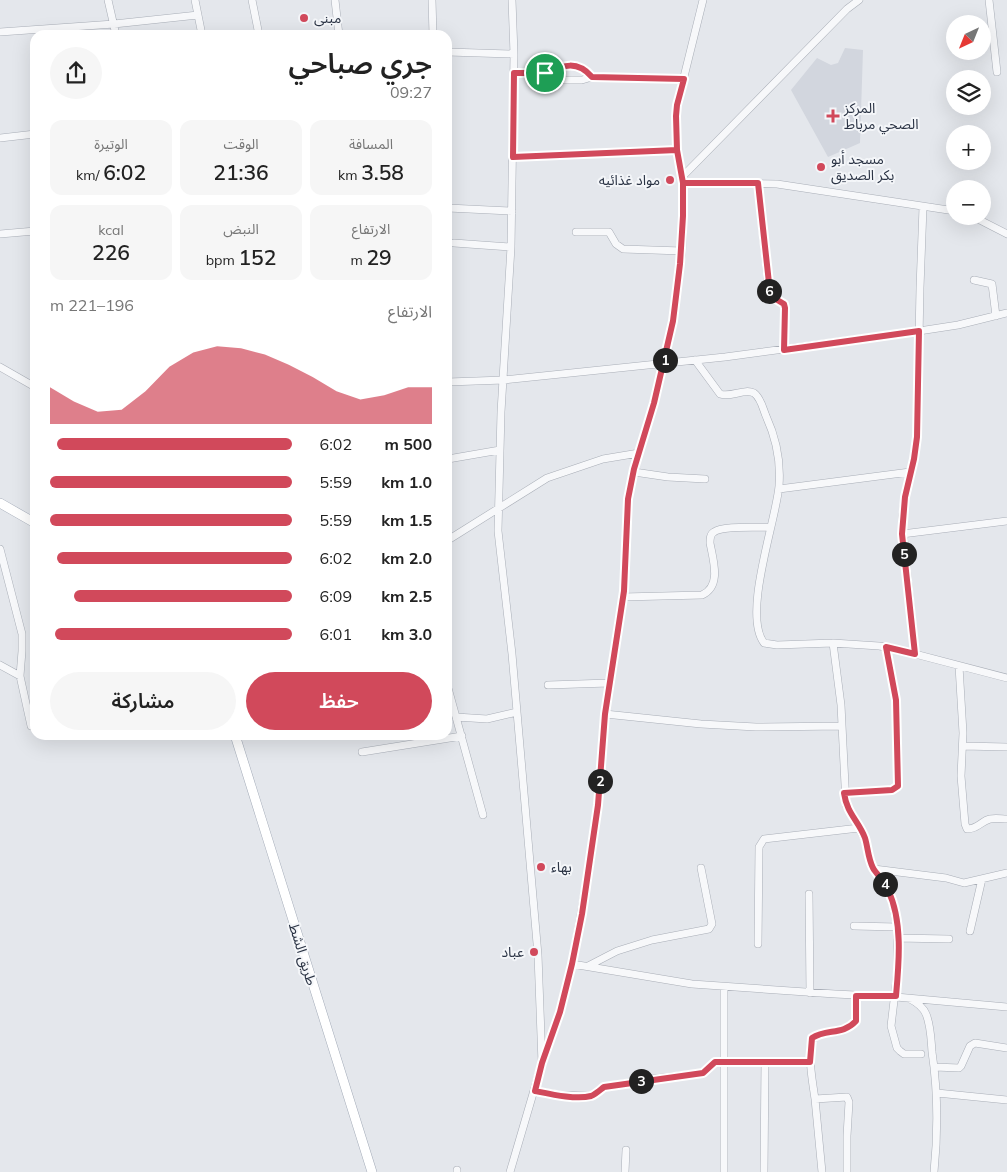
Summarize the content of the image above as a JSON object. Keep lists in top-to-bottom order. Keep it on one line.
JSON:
{"streets":{"main road":["طريق الشط"]},"places":{"other":["مبنى","مسجد أبو بكر الصديق","مواد غذائيه","بهاء","عباد"],"health":["المركز الصحي مرباط"]},"north":"bottom left","page":{"map_buttons":["+","−"],"heading":["جري صباحي","09:27"],"stats":[["المسافة","3.58 km"],["الوقت","21:36"],["الوتيرة","6:02 /km"],["الارتفاع","29 m"],["النبض","152 bpm"],["kcal","226"]],"pins":["6","1","5","2","4","3"],"chart":["الارتفاع","196–221 m"],"list":[{"name":"500 m","note":"6:02"},{"name":"1.0 km","note":"5:59"},{"name":"1.5 km","note":"5:59"},{"name":"2.0 km","note":"6:02"},{"name":"2.5 km","note":"6:09"},{"name":"3.0 km","note":"6:01"}],"buttons":["حفظ","مشاركة"]}}
